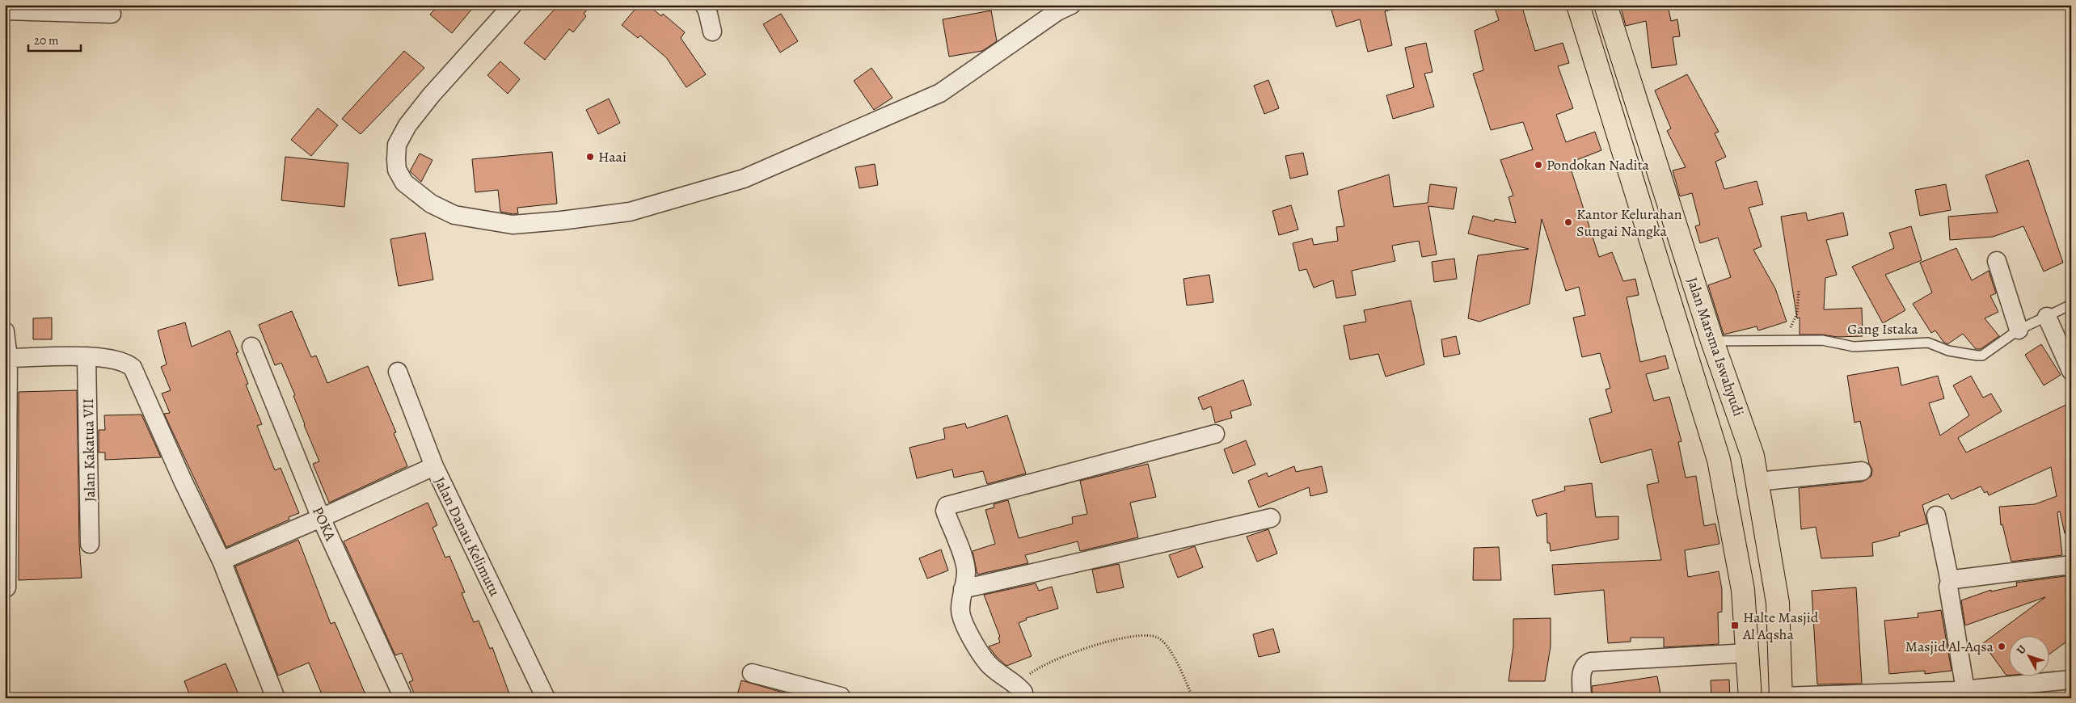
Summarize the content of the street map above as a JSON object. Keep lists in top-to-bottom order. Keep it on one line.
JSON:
{"streets":{"highway":["Jalan Marsma Iswahyudi"],"street":["Jalan Kakatua VII","POKA","Jalan Danau Kelimutu"],"lane":["Gang Istaka"]},"crossings":[["Gang Istaka","Jalan Marsma Iswahyudi"]],"places":{"other":["Haai","Pondokan Nadita","Kantor Kelurahan Sungai Nangka","Masjid Al-Aqsa"],"transit":["Halte Masjid Al Aqsha"]},"scale_bar":"20 m","north":"top left"}
